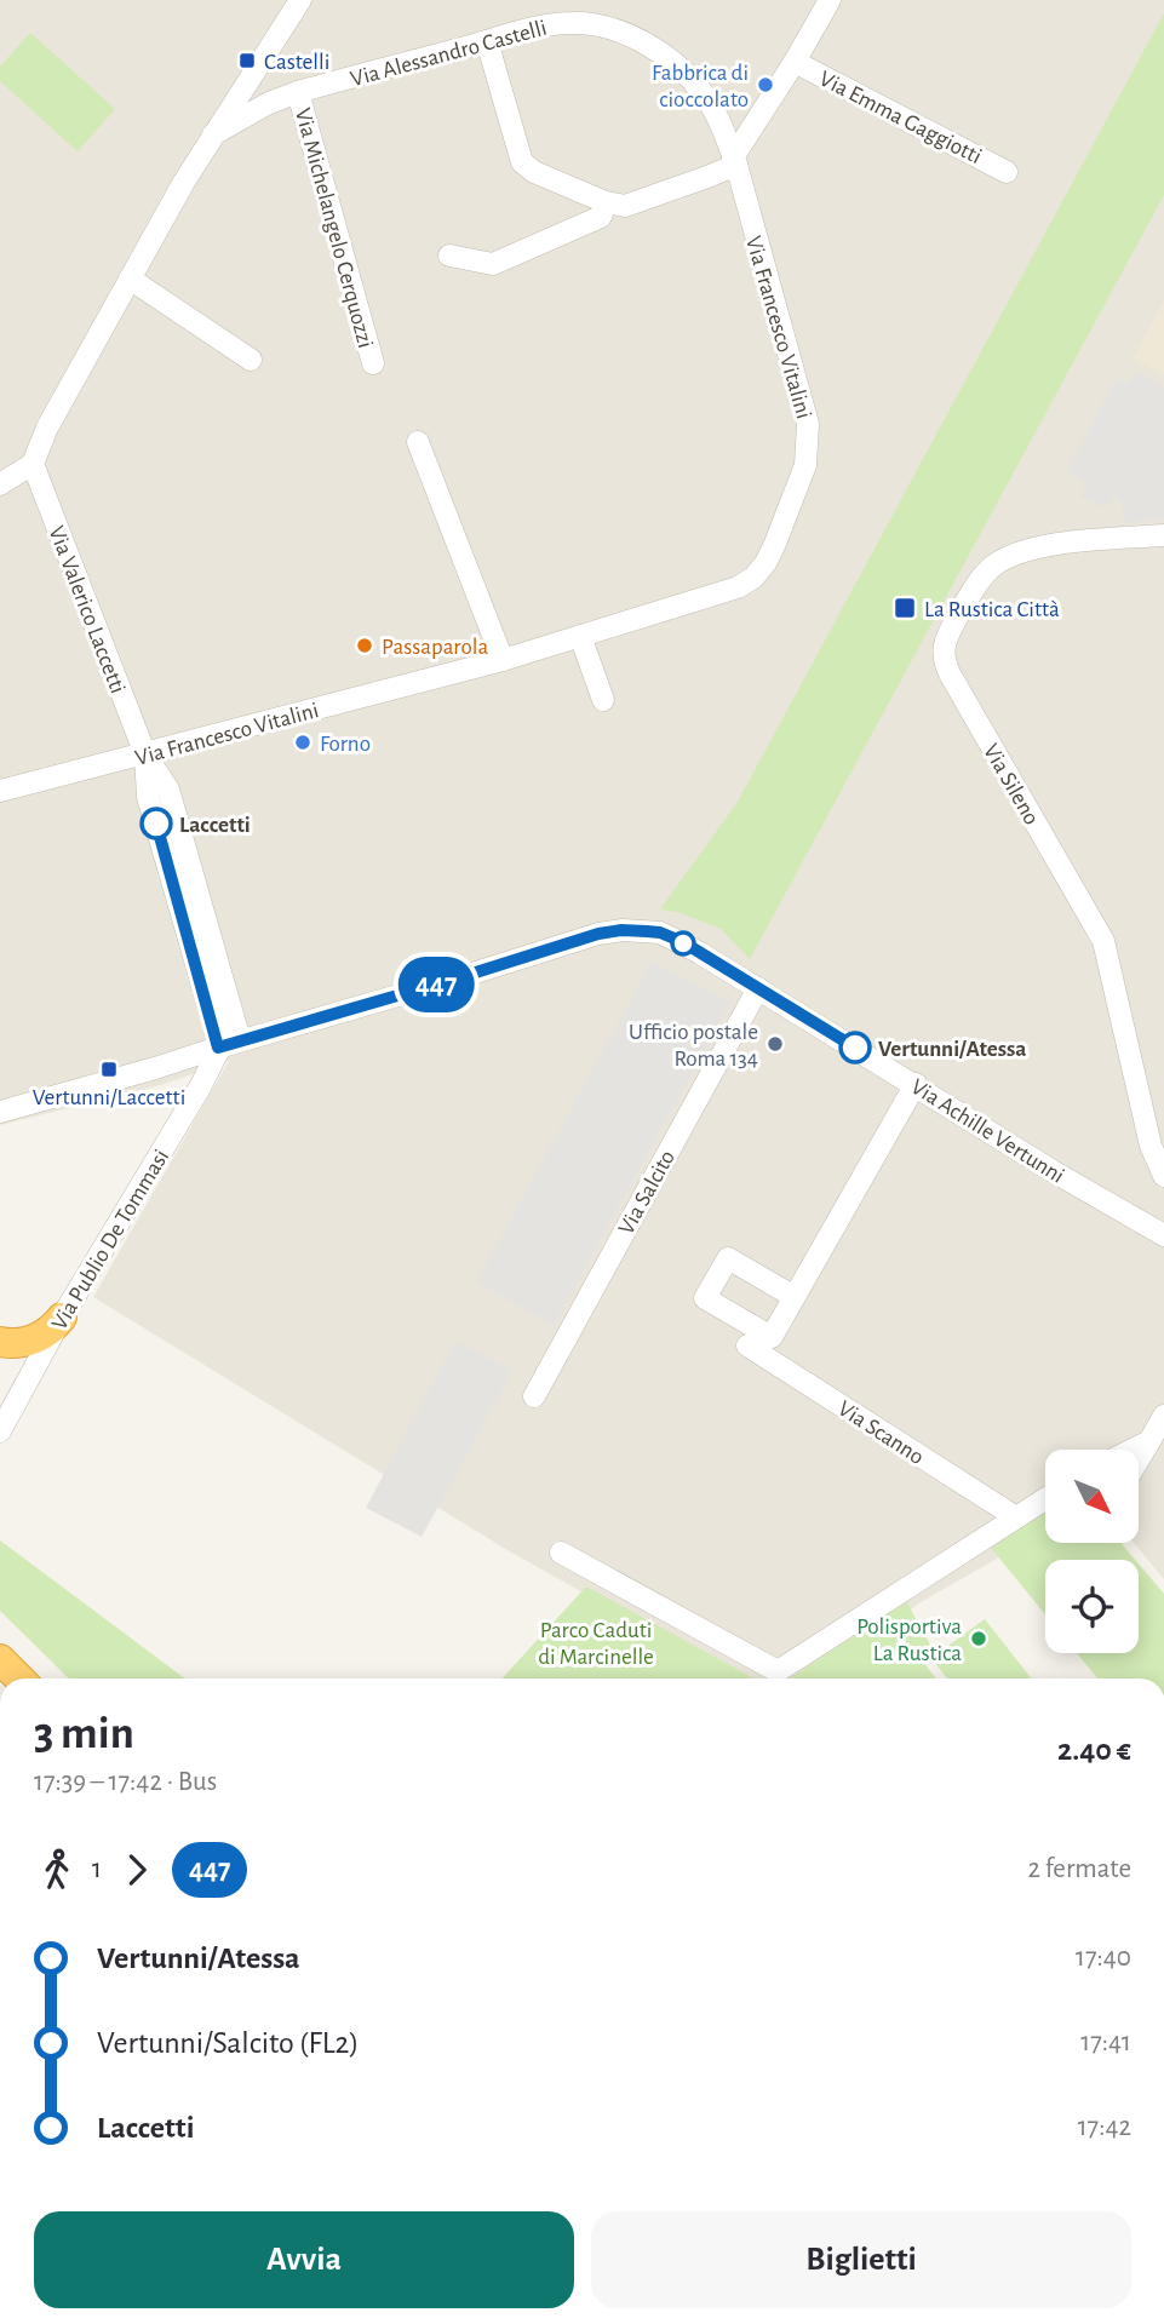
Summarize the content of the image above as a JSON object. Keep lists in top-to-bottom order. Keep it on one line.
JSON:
{"streets":{"street":["Via Alessandro Castelli","Via Emma Gaggiotti","Via Michelangelo Cerquozzi","Via Francesco Vitalini","Via Valerico Laccetti","Via Sileno","Via Achille Vertunni","Via Salcito","Via Publio De Tommasi","Via Scanno"]},"crossings":[["Via Alessandro Castelli","Via Michelangelo Cerquozzi"],["Via Alessandro Castelli","Via Francesco Vitalini"],["Via Francesco Vitalini","Via Valerico Laccetti"],["Via Valerico Laccetti","Via Achille Vertunni"],["Via Valerico Laccetti","Via Publio De Tommasi"],["Via Achille Vertunni","Via Salcito"],["Via Achille Vertunni","Via Publio De Tommasi"]],"parks":["Parco Caduti di Marcinelle"],"places":{"transit":["Castelli","La Rustica Città","Vertunni/Laccetti"],"other":["Fabbrica di cioccolato","Passaparola","Forno","Laccetti","Ufficio postale Roma 134","Vertunni/Atessa","Polisportiva La Rustica"]},"lines":["bus line 447"],"north":"bottom right","page":{"on_map":"447","heading":["3 min","17:39 – 17:42 · Bus","2.40 €"],"legs":["1","447","2 fermate"],"list":[{"name":"Vertunni/Atessa","value":"17:40"},{"name":"Vertunni/Salcito (FL2)","value":"17:41"},{"name":"Laccetti","value":"17:42"}],"buttons":["Avvia","Biglietti"]}}
